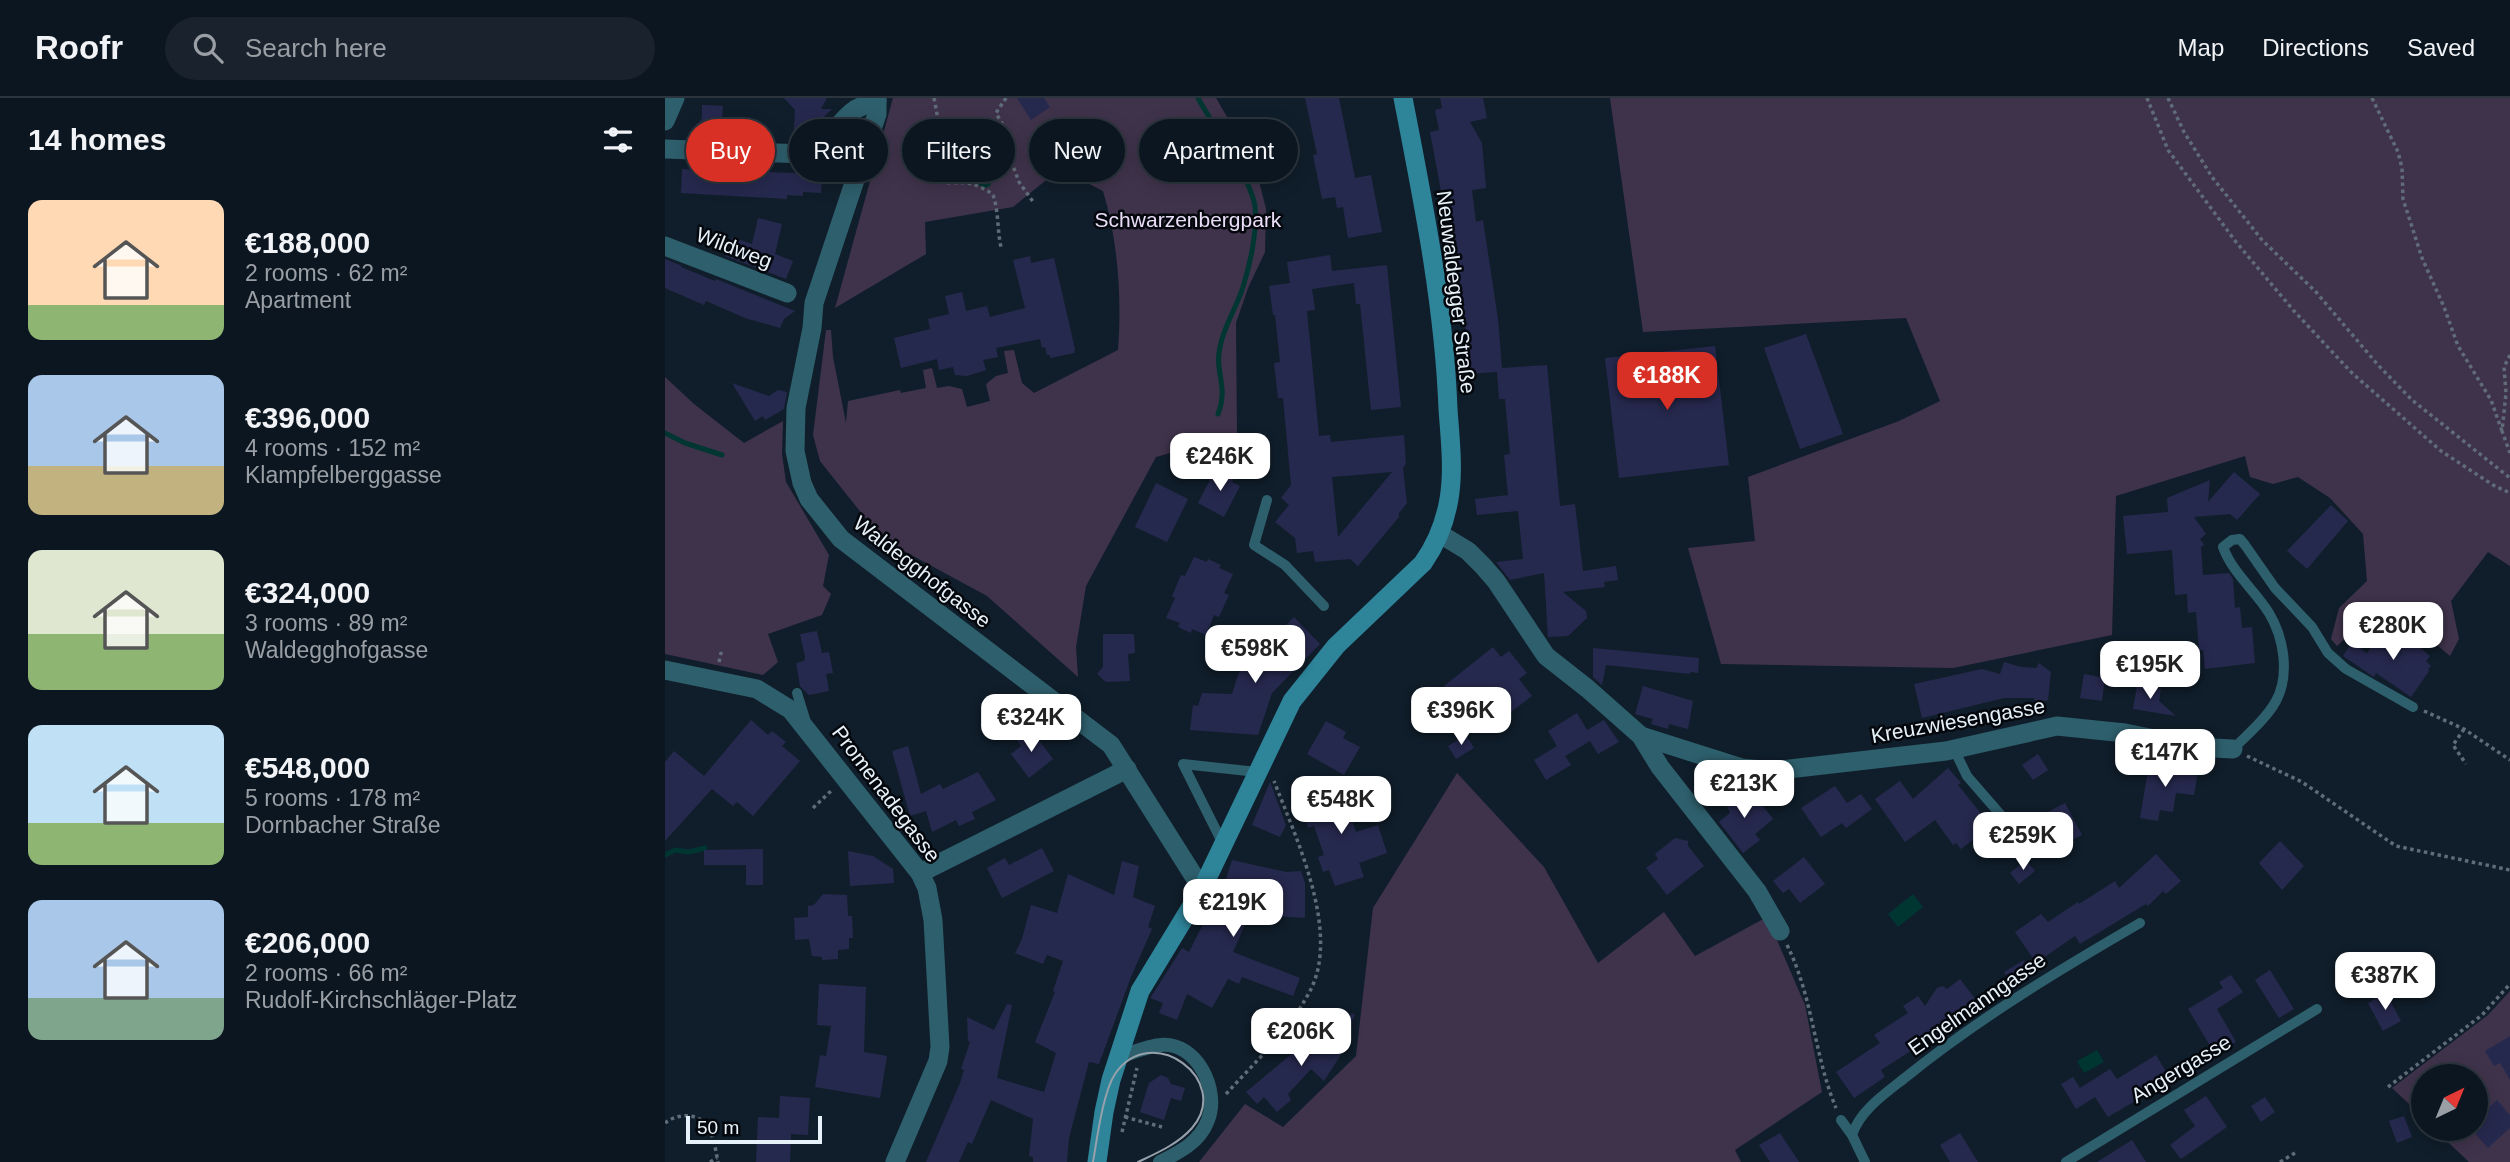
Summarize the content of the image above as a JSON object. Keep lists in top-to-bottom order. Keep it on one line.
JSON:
{"streets":{"main road":["Neuwaldegger Straße"],"street":["Wildweg","Waldegghofgasse","Kreuzwiesengasse","Promenadegasse"],"lane":["Engelmanngasse","Angergasse"]},"crossings":[["Neuwaldegger Straße","Waldegghofgasse"]],"parks":["Schwarzenbergpark"],"scale_bar":"50 m","north":"top right","page":{"header":"Roofr","search":"Search here","nav":["Map","Directions","Saved"],"heading":"14 homes","chip":["Buy","Rent","Filters","New","Apartment"],"list":[{"name":"€188,000","note":"2 rooms · 62 m² · Apartment"},{"name":"€396,000","note":"4 rooms · 152 m² · Klampfelberggasse"},{"name":"€324,000","note":"3 rooms · 89 m² · Waldegghofgasse"},{"name":"€548,000","note":"5 rooms · 178 m² · Dornbacher Straße"},{"name":"€206,000","note":"2 rooms · 66 m² · Rudolf-Kirchschläger-Platz"}],"price":["€188K","€246K","€280K","€598K","€195K","€396K","€324K","€147K","€213K","€548K","€259K","€219K","€387K","€206K"],"scale":"50 m"}}
